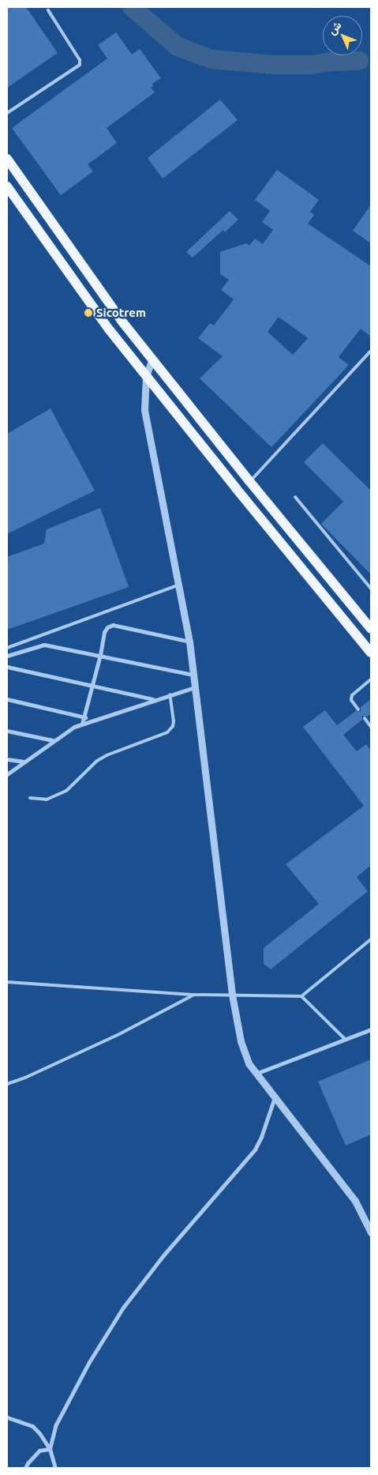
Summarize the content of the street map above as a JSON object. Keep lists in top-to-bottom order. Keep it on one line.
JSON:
{"places":["Sicotrem"],"north":"top left"}
